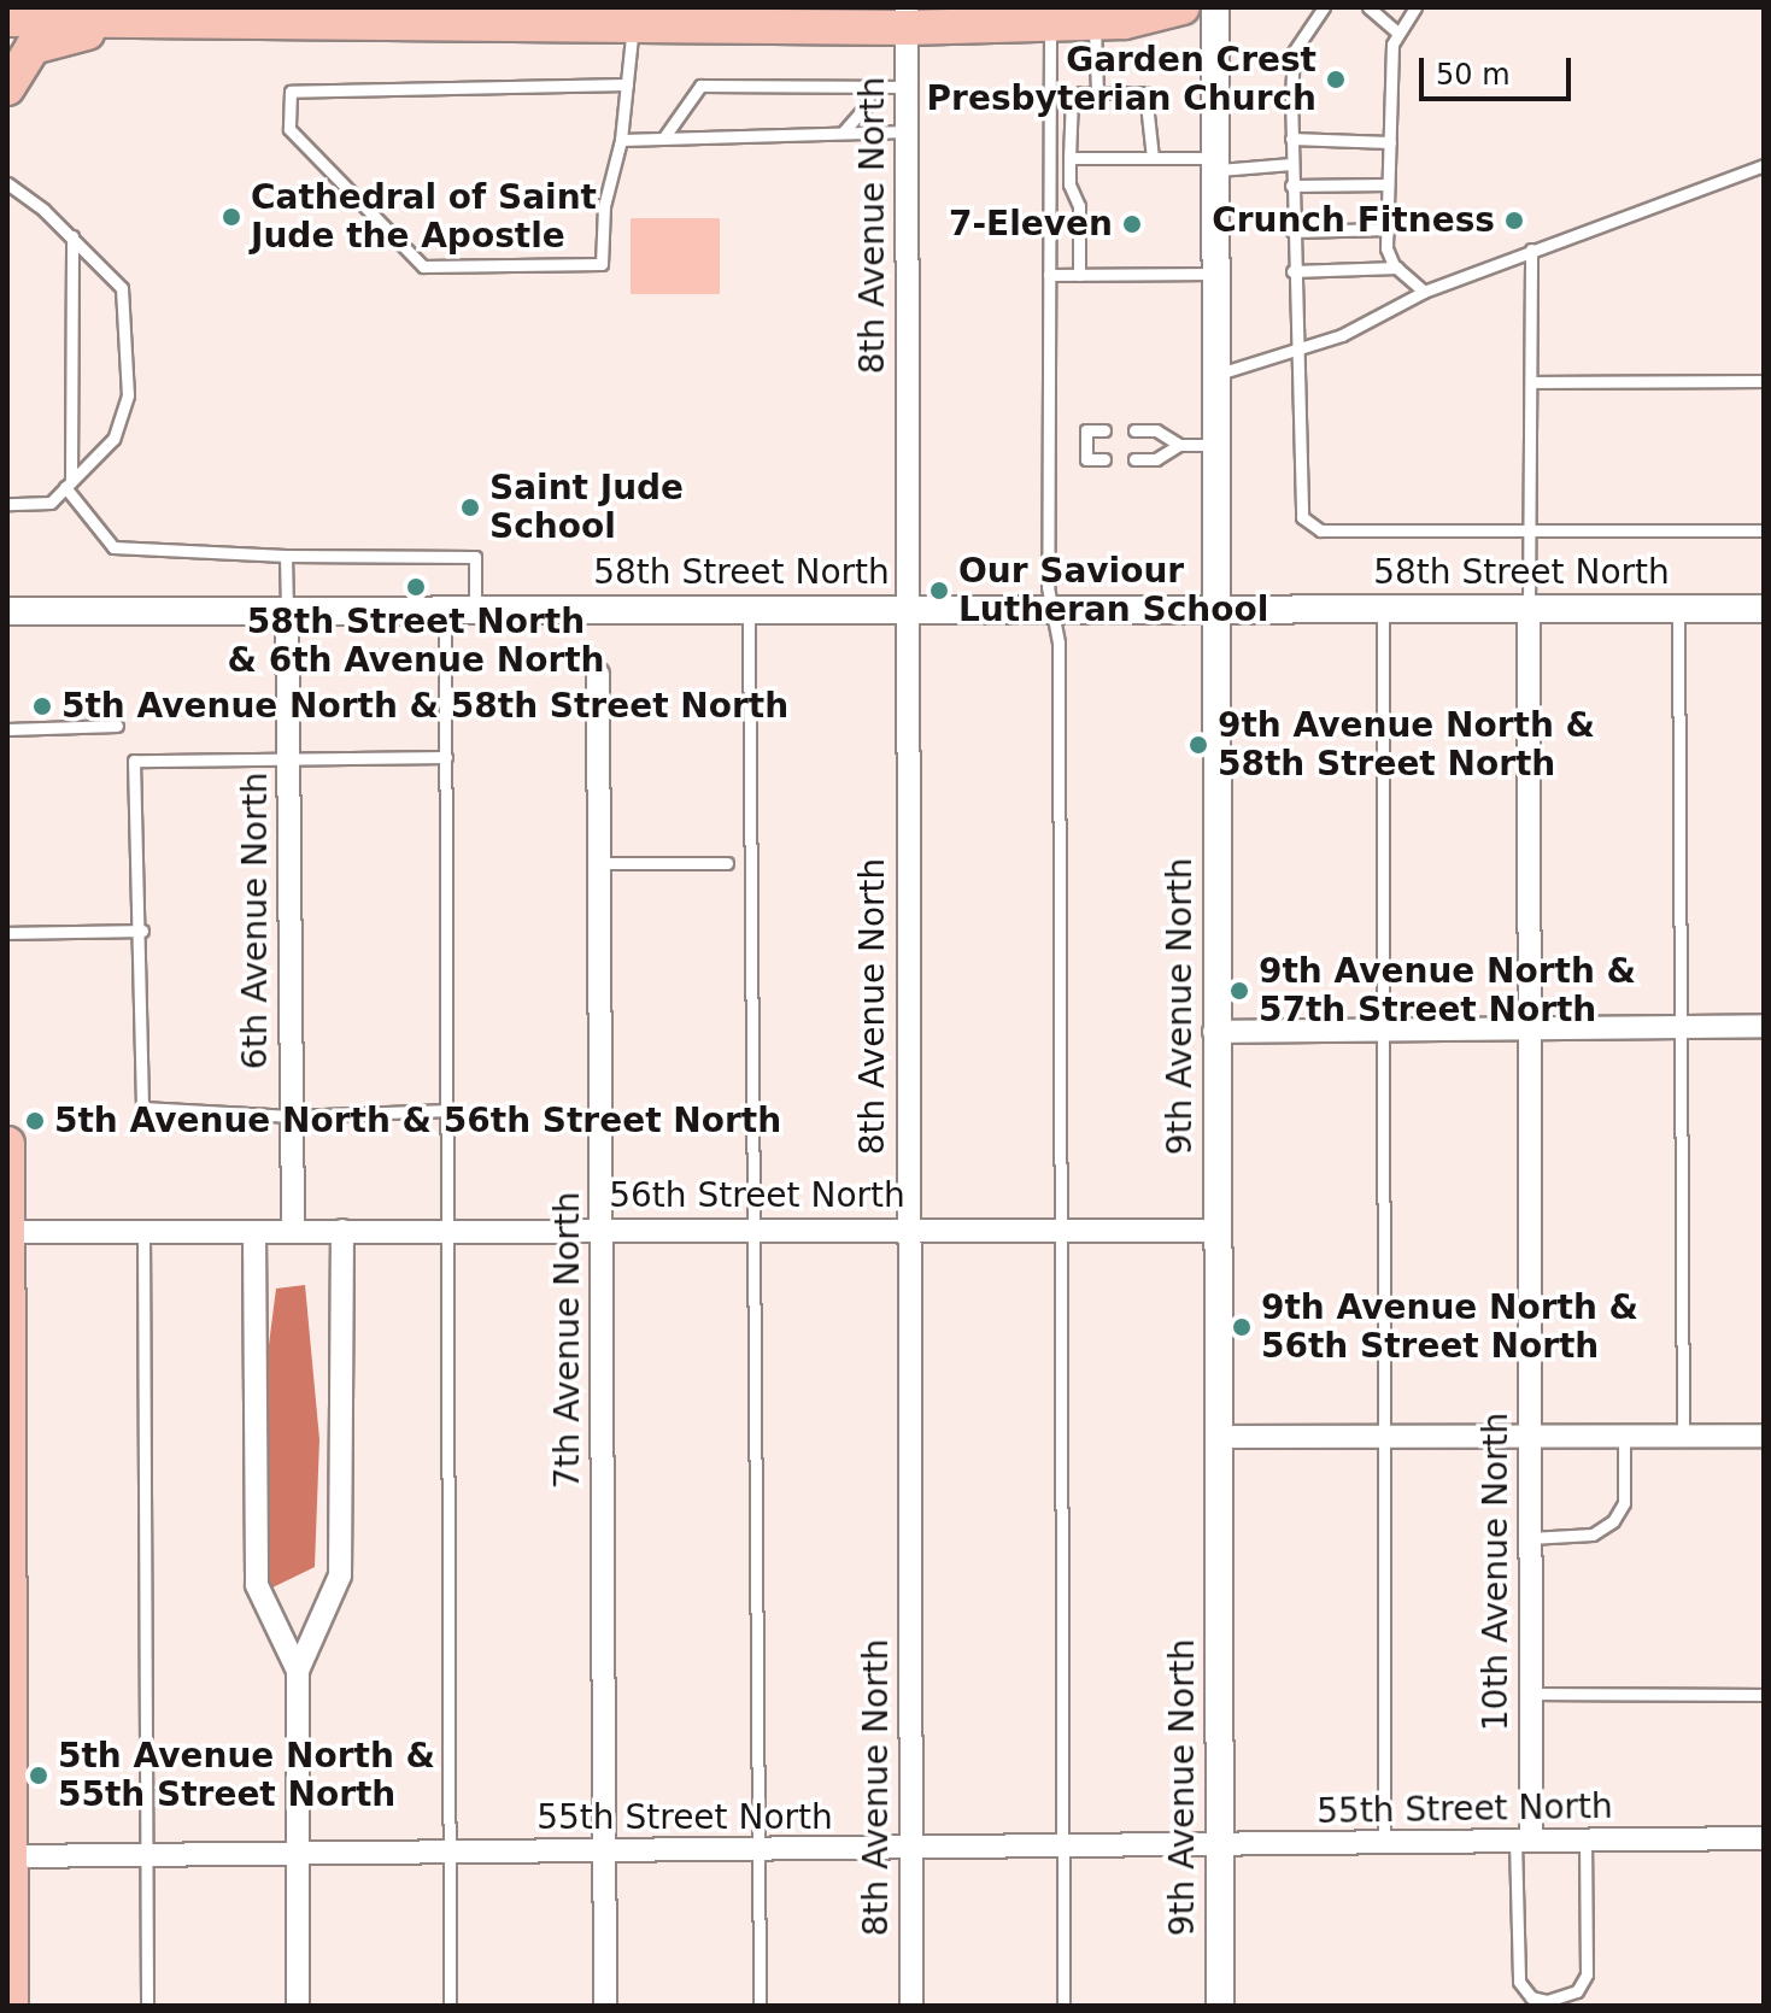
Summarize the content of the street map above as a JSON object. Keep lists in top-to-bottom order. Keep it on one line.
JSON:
{"streets":{"street":["8th Avenue North","58th Street North","6th Avenue North","9th Avenue North","56th Street North","7th Avenue North","10th Avenue North","55th Street North"]},"crossings":[["8th Avenue North","58th Street North"],["8th Avenue North","56th Street North"],["8th Avenue North","55th Street North"],["58th Street North","6th Avenue North"],["58th Street North","9th Avenue North"],["58th Street North","10th Avenue North"],["6th Avenue North","56th Street North"],["9th Avenue North","56th Street North"],["9th Avenue North","55th Street North"],["56th Street North","7th Avenue North"],["7th Avenue North","55th Street North"],["10th Avenue North","55th Street North"]],"places":["Garden Crest Presbyterian Church","Cathedral of Saint Jude the Apostle","Crunch Fitness","7-Eleven","Saint Jude School","58th Street North & 6th Avenue North","Our Saviour Lutheran School","5th Avenue North & 58th Street North","9th Avenue North & 58th Street North","9th Avenue North & 57th Street North","5th Avenue North & 56th Street North","9th Avenue North & 56th Street North","5th Avenue North & 55th Street North"],"scale_bar":"50 m"}
